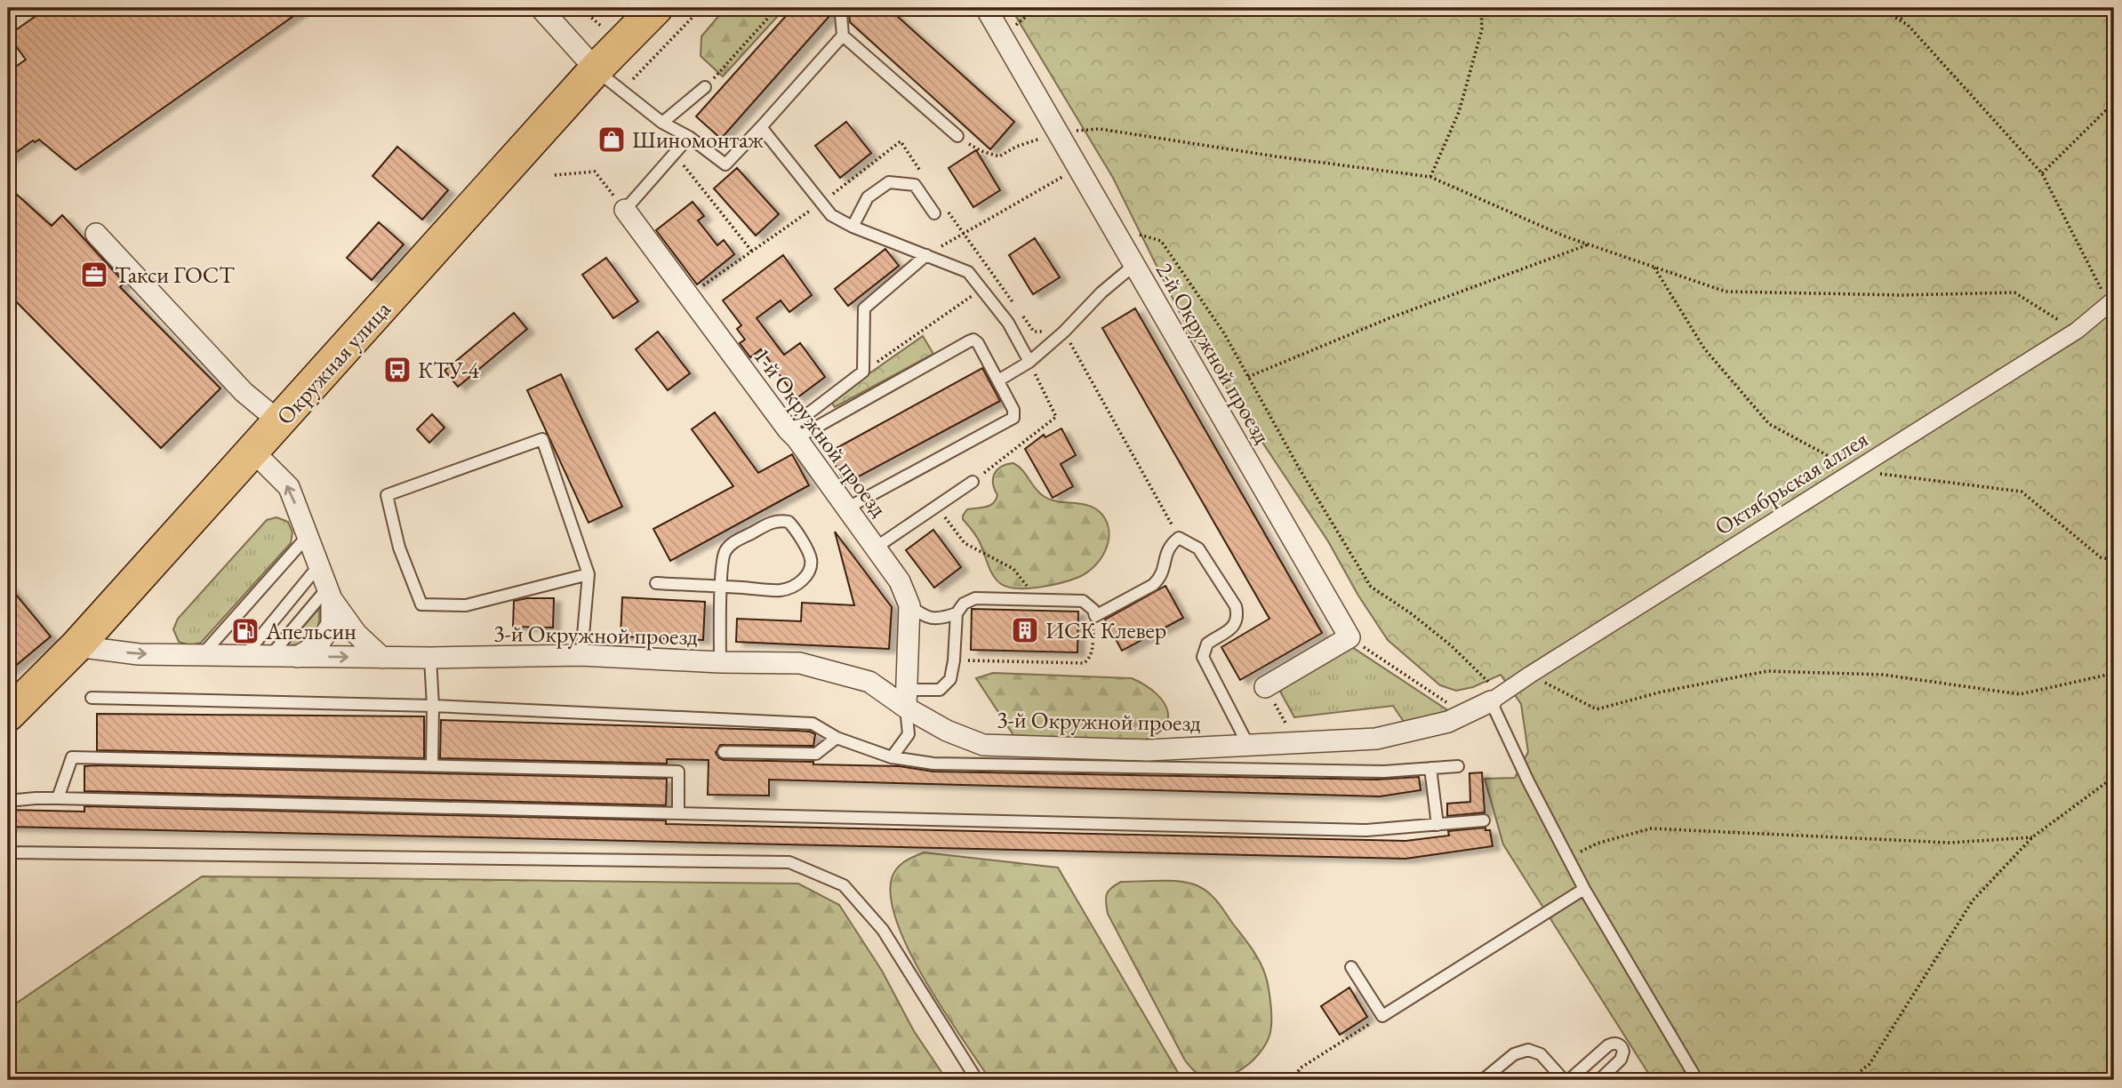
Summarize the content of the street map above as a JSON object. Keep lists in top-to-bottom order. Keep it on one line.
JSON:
{"streets":{"main road":["Окружная улица"],"street":["2-й Окружной проезд","1-й Окружной проезд","Октябрьская аллея","3-й Окружной проезд"]},"crossings":[["Окружная улица","3-й Окружной проезд"],["1-й Окружной проезд","3-й Окружной проезд"],["Октябрьская аллея","3-й Окружной проезд"]],"places":{"shop":["Шиномонтаж"],"office":["Такси ГОСТ"],"bus stop":["КТУ-4"],"building":["ИСК Клевер"],"fuel station":["Апельсин"]}}
